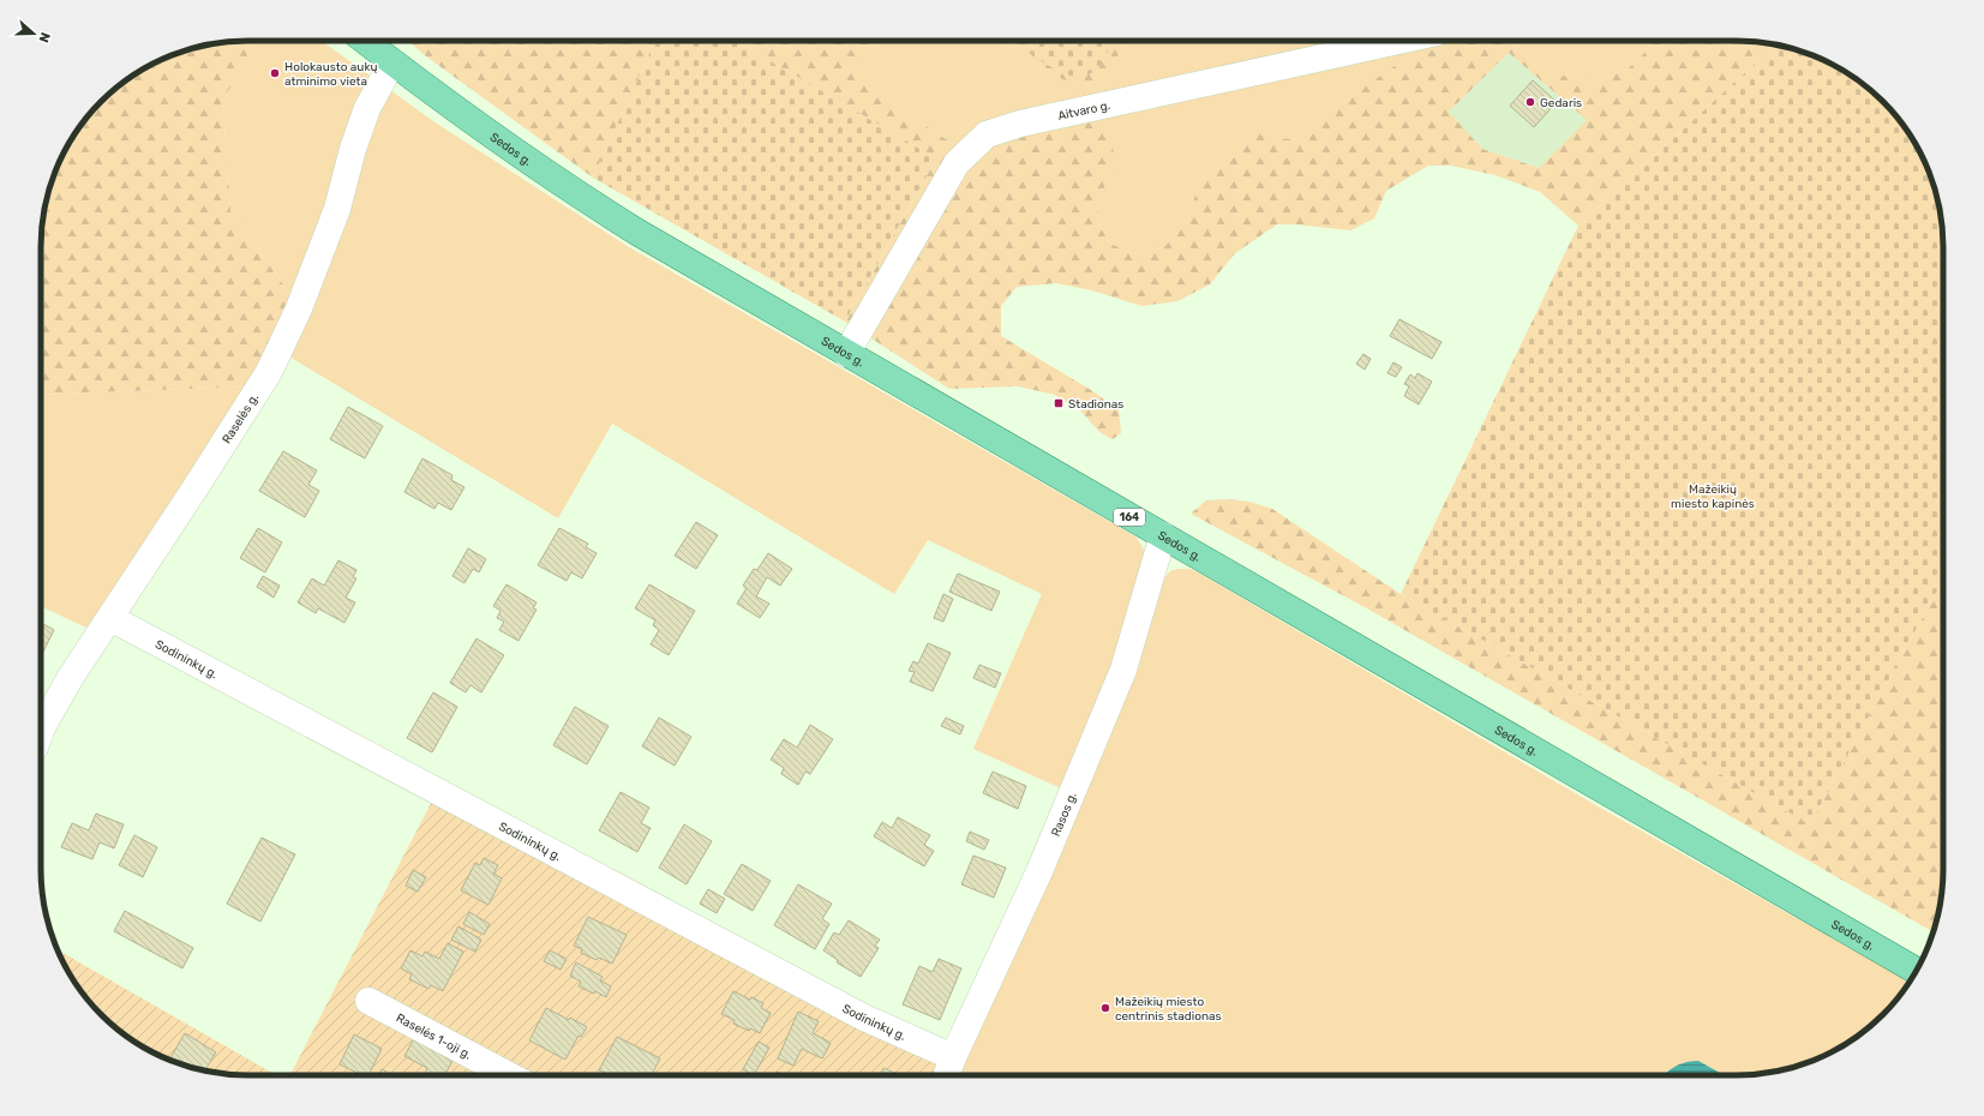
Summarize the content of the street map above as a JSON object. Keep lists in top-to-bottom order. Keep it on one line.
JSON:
{"streets":{"main road":["Sedos g.","164"],"street":["Aitvaro g.","Raselės g.","Sodininkų g.","Rasos g.","Raselės 1-oji g."]},"crossings":[["Aitvaro g.","Sedos g."],["Sedos g.","Raselės g."],["Sedos g.","Rasos g."],["Raselės g.","Sodininkų g."],["Sodininkų g.","Rasos g."]],"parks":["Mažeikių miesto kapinės"],"places":{"other":["Holokausto aukų atminimo vieta","Gedaris","Mažeikių miesto centrinis stadionas"],"transit":["Stadionas"]},"north":"right"}
